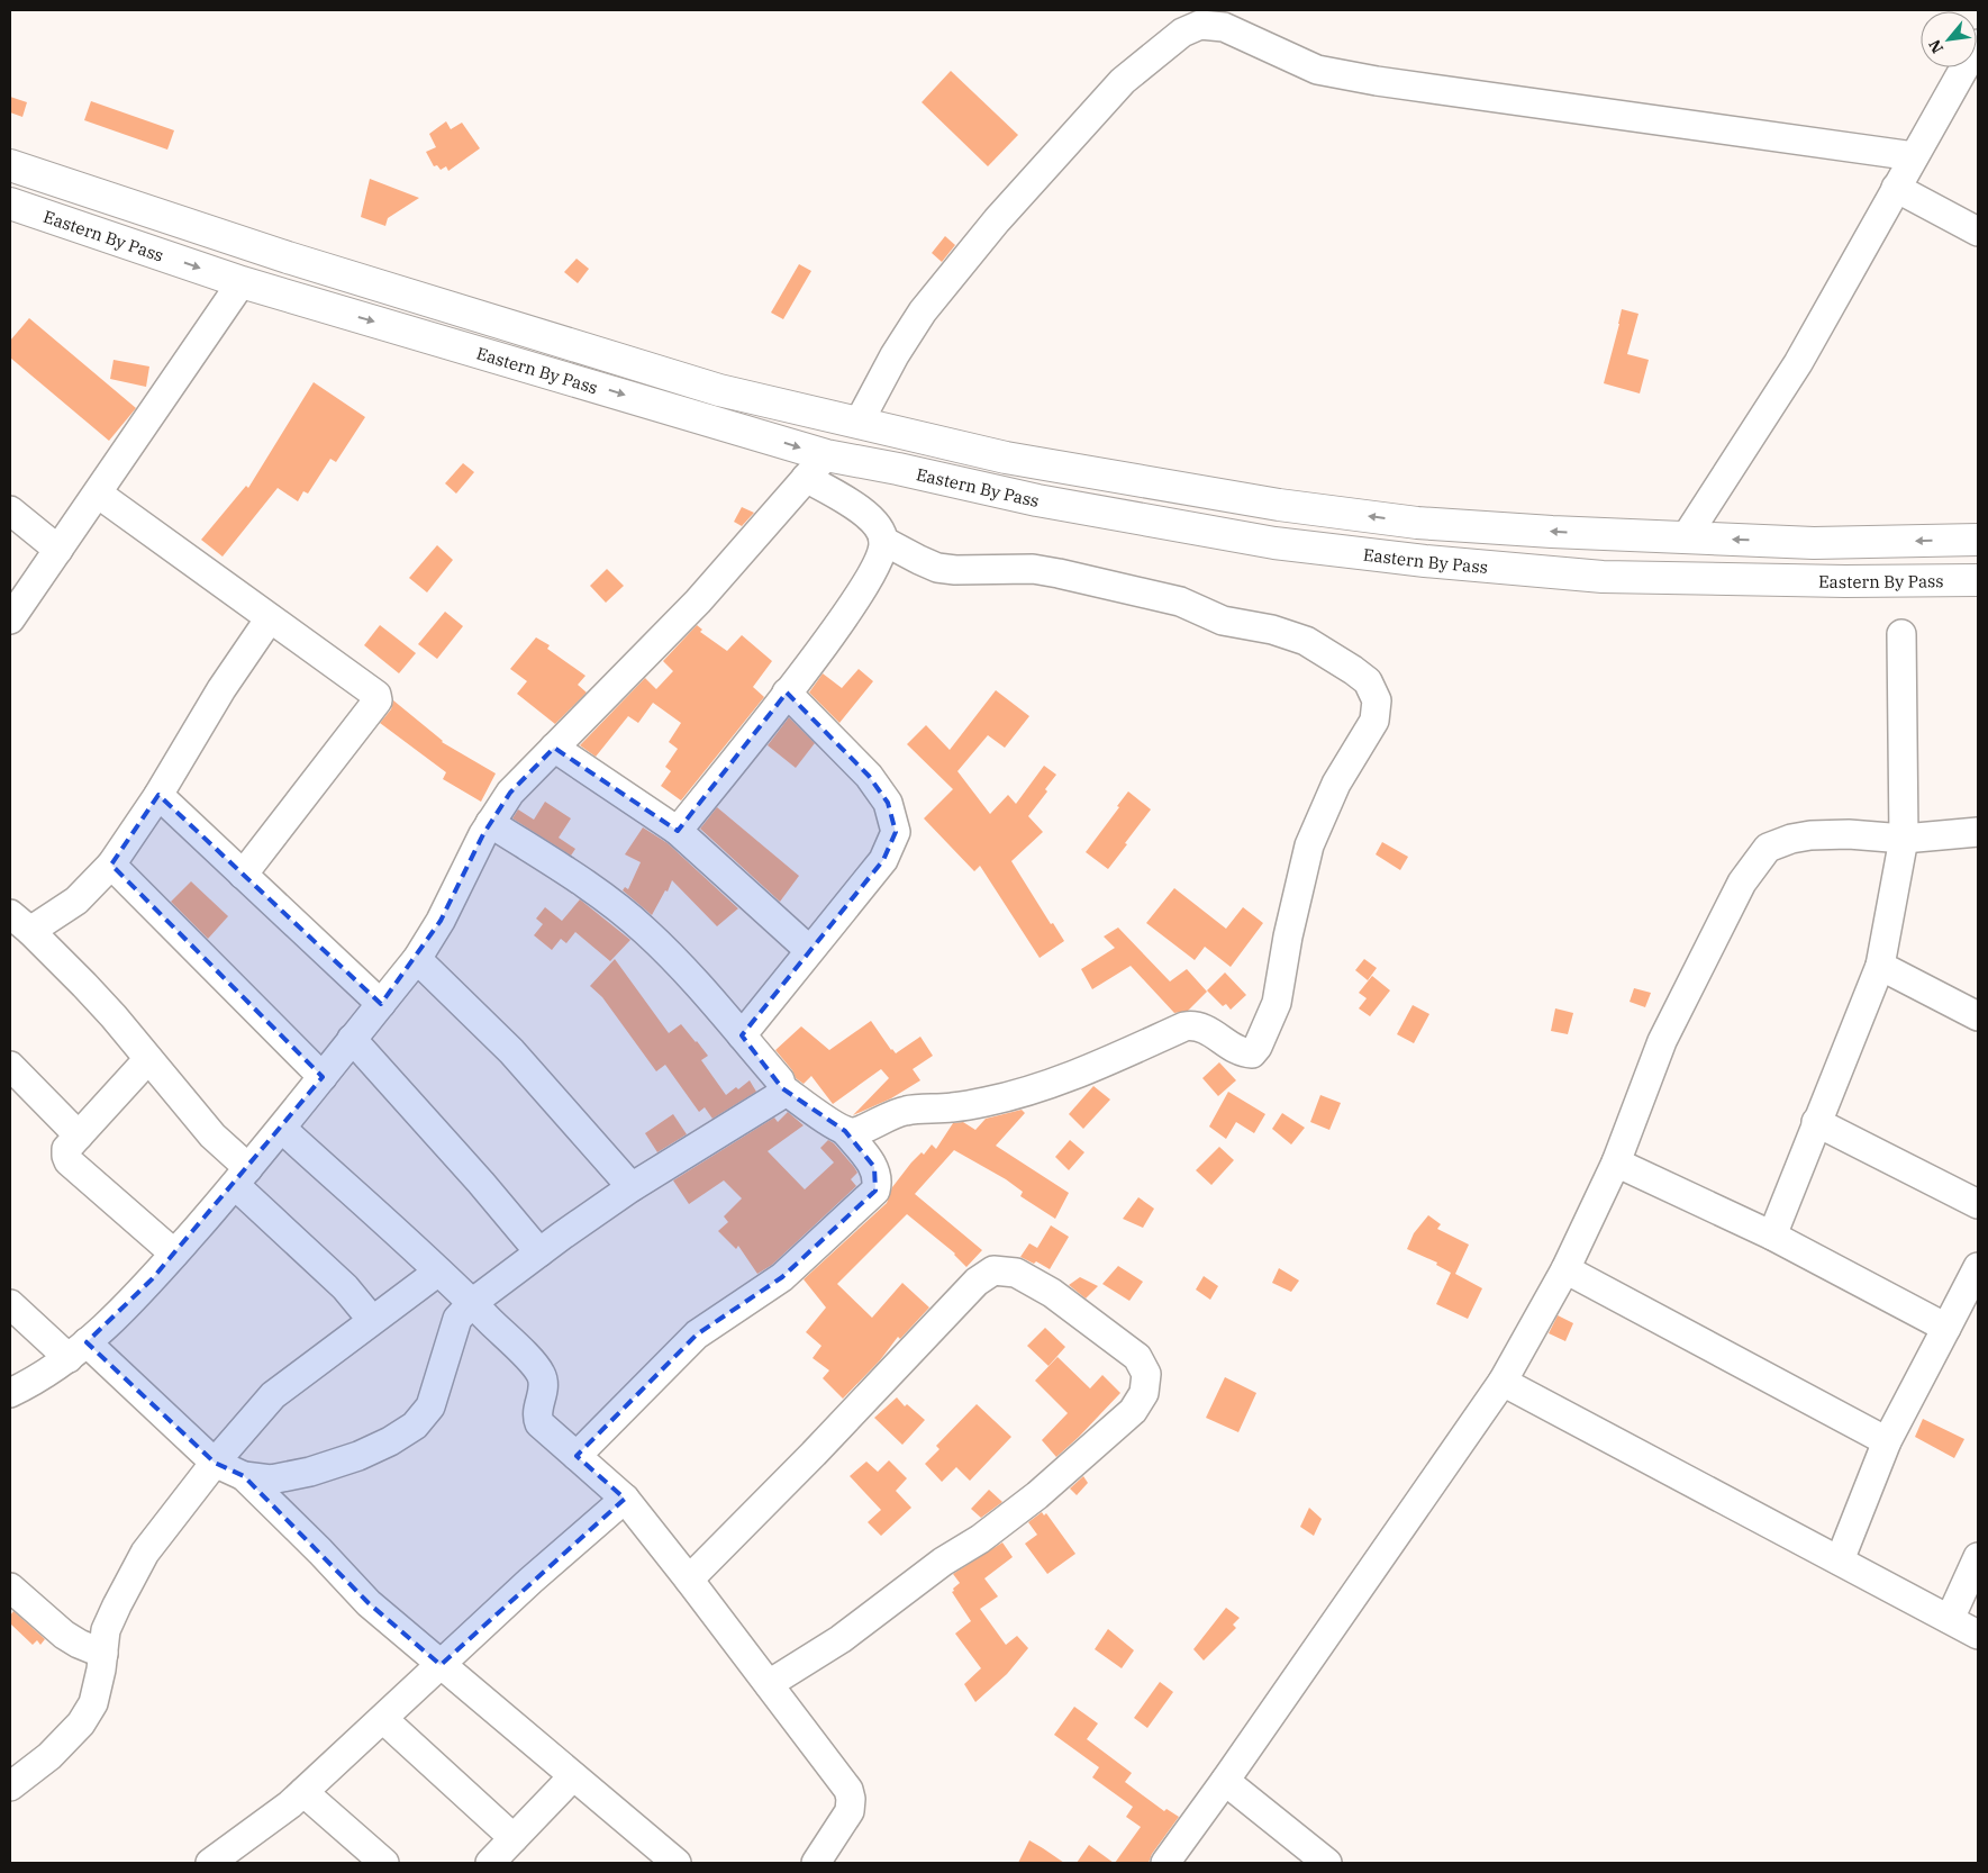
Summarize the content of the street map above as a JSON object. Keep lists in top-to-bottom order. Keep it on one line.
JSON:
{"streets":{"main road":["Eastern By Pass"]},"north":"bottom left"}
